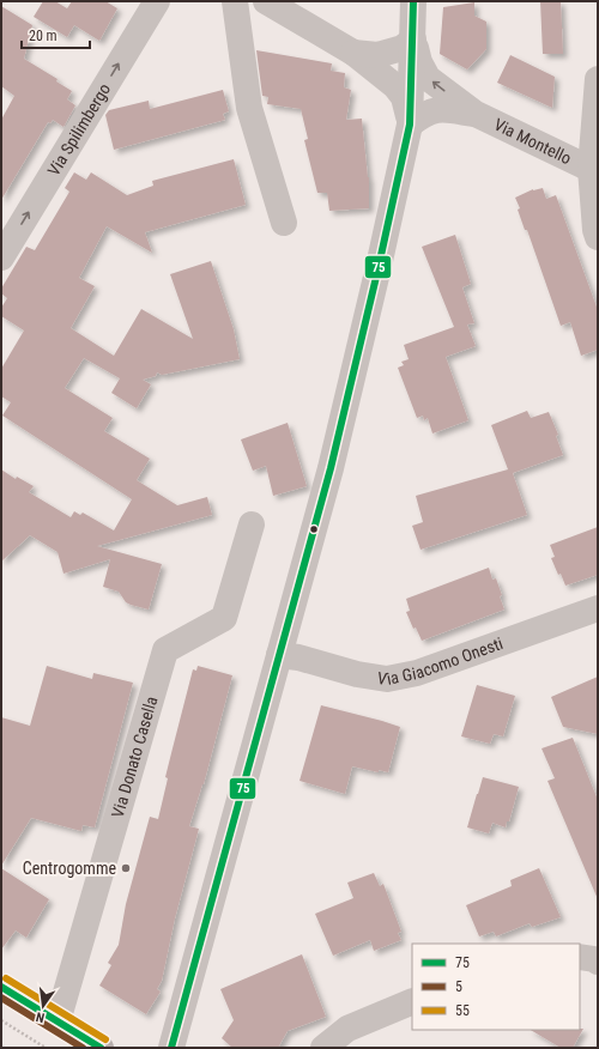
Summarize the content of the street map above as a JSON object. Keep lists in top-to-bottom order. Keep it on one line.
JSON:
{"streets":{"street":["Via Spilimbergo","Via Montello","Via Giacomo Onesti","Via Donato Casella"]},"one_way":["Via Spilimbergo"],"places":["Centrogomme"],"lines":["transit line 75","transit line 55","transit line 5"],"legend":["75","5","55"],"scale_bar":"20 m","north":"bottom"}
